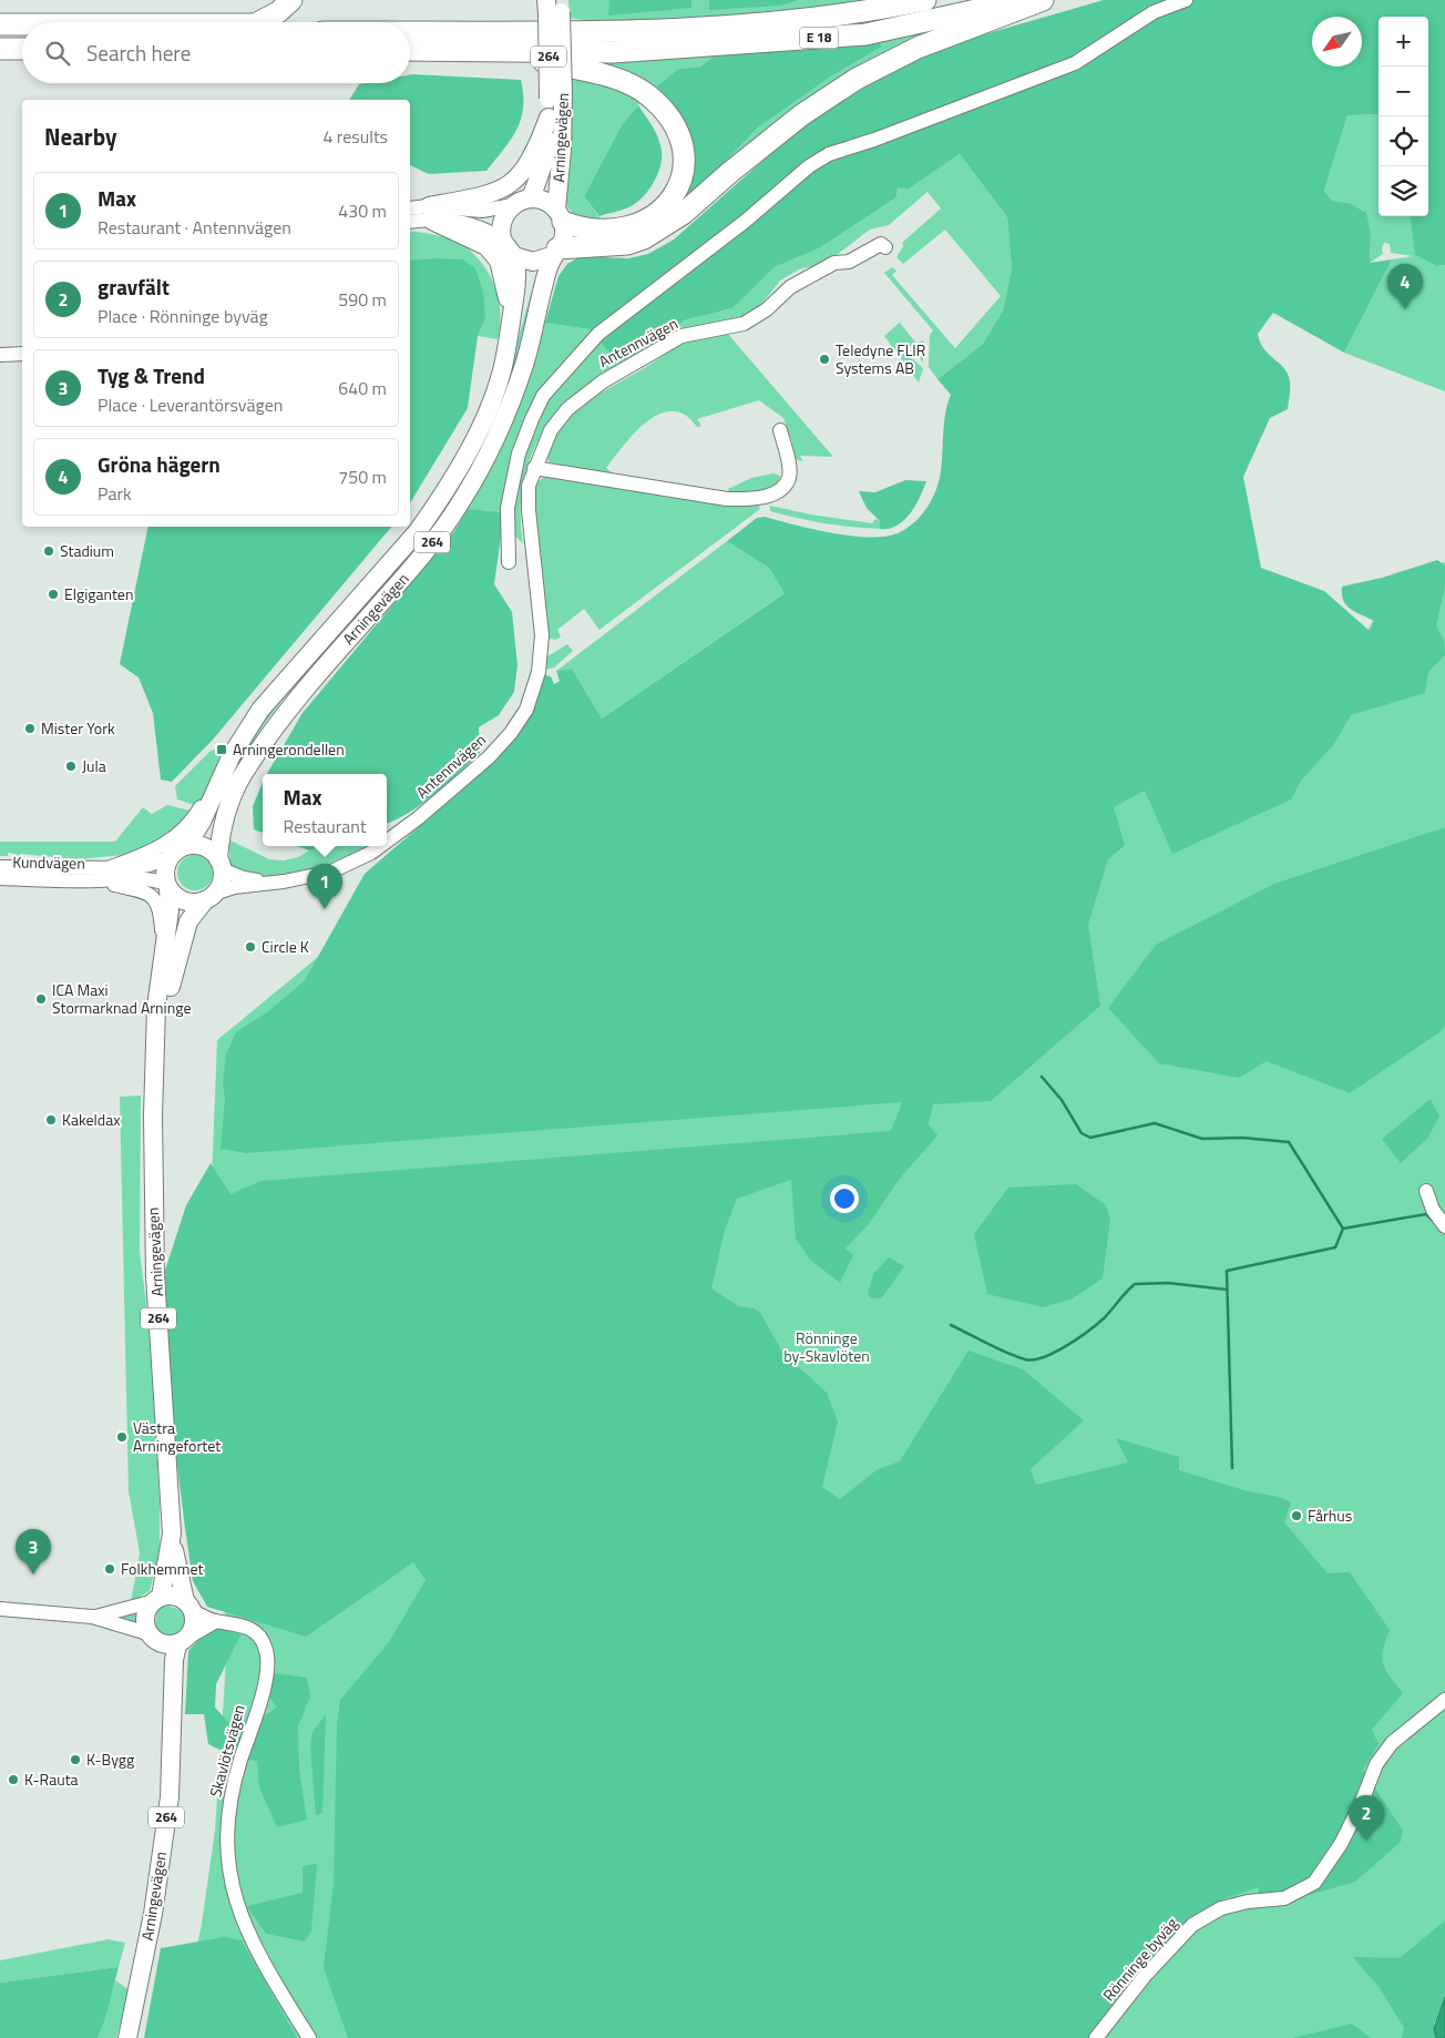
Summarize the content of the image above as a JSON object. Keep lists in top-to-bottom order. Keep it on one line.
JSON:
{"streets":{"highway":["E 18"],"main road":["264","Arningevägen"],"street":["Antennvägen","Kundvägen","Skavlötsvägen","Rönninge byväg"]},"crossings":[["264","Arningevägen"],["264","Antennvägen"],["264","Kundvägen"],["264","Skavlötsvägen"],["Arningevägen","Antennvägen"],["Arningevägen","Kundvägen"],["Arningevägen","Skavlötsvägen"],["Antennvägen","Kundvägen"]],"parks":["Rönninge by-Skavlöten"],"places":{"other":["Teledyne FLIR Systems AB","Stadium","Elgiganten","Mister York","Jula","Circle K","ICA Maxi Stormarknad Arninge","Kakeldax","Västra Arningefortet","Fårhus","Folkhemmet","K-Bygg","K-Rauta"],"transit":["Arningerondellen"]},"north":"bottom left","page":{"map_buttons":["+","−"],"search":"Search here","heading":["Nearby","4 results"],"list":[{"mark":"1","name":"Max","note":"Restaurant · Antennvägen","value":"430 m"},{"mark":"2","name":"gravfält","note":"Place · Rönninge byväg","value":"590 m"},{"mark":"3","name":"Tyg & Trend","note":"Place · Leverantörsvägen","value":"640 m"},{"mark":"4","name":"Gröna hägern","note":"Park","value":"750 m"}],"pins":["4","1","3","2"],"popup":["Max","Restaurant"]}}
